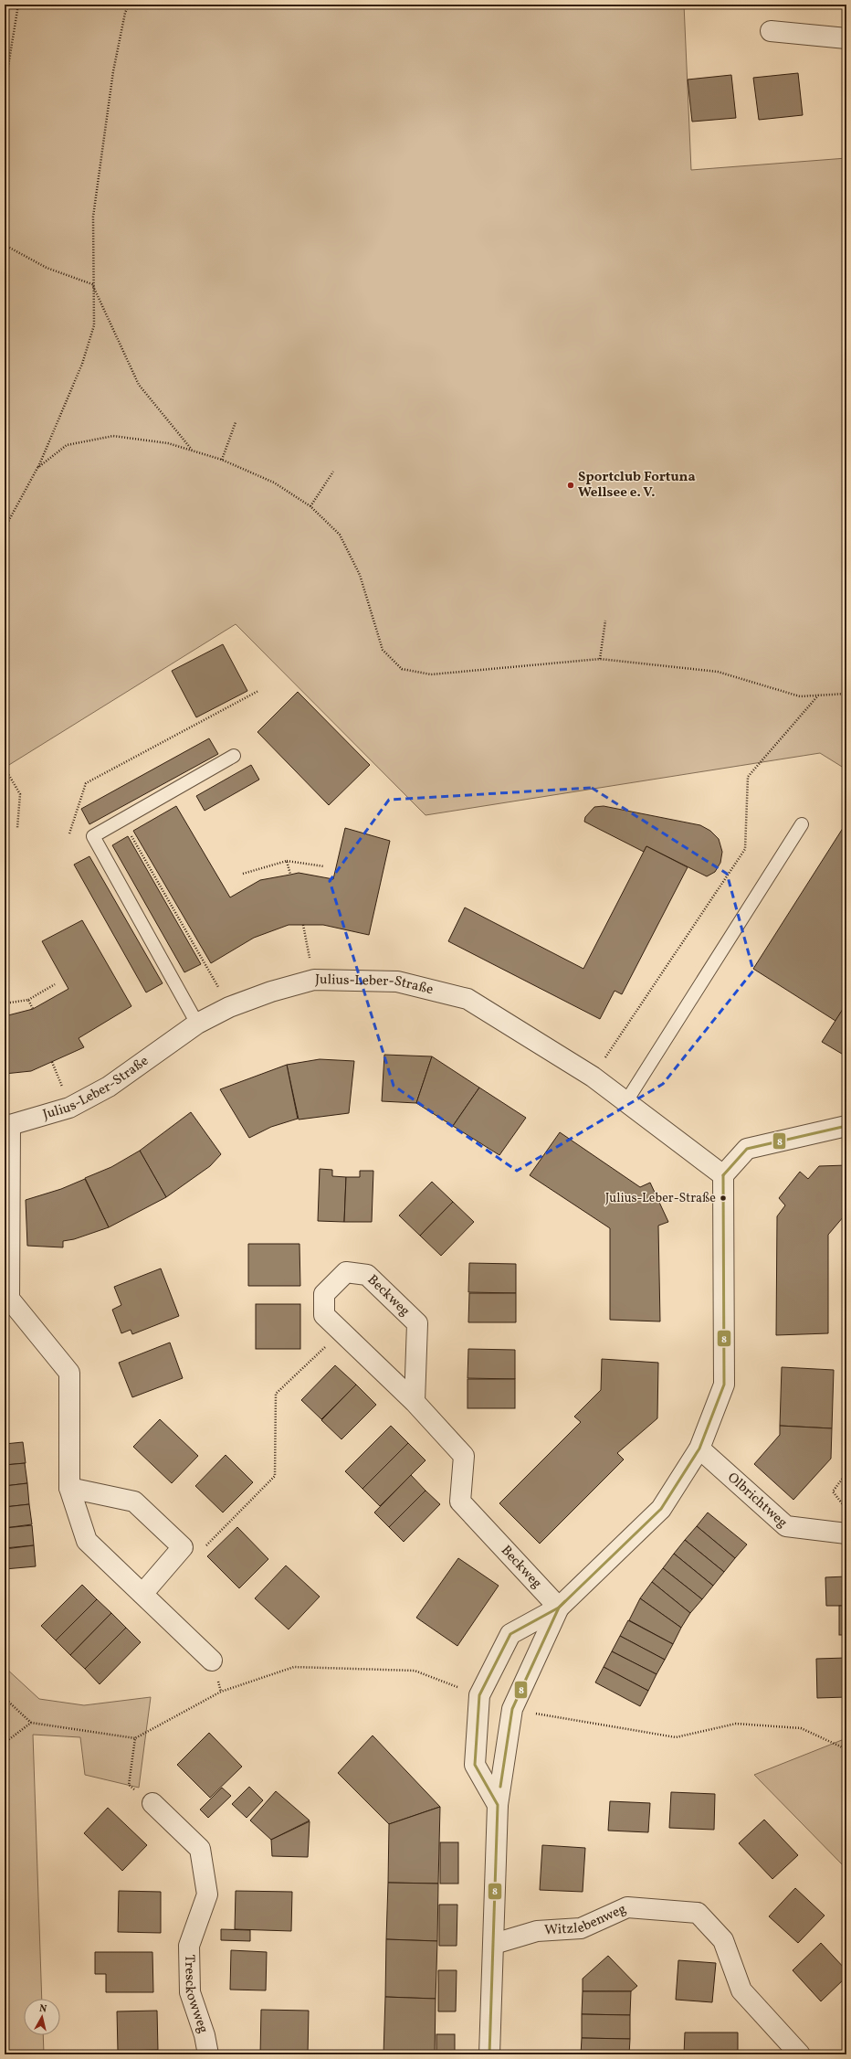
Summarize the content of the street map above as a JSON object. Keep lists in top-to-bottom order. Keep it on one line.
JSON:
{"streets":{"street":["Julius-Leber-Straße","Beckweg","Olbrichtweg","Witzlebenweg","Tresckowweg"]},"places":["Sportclub Fortuna Wellsee e. V.","Julius-Leber-Straße"],"lines":["transit line 8"],"north":"top"}
